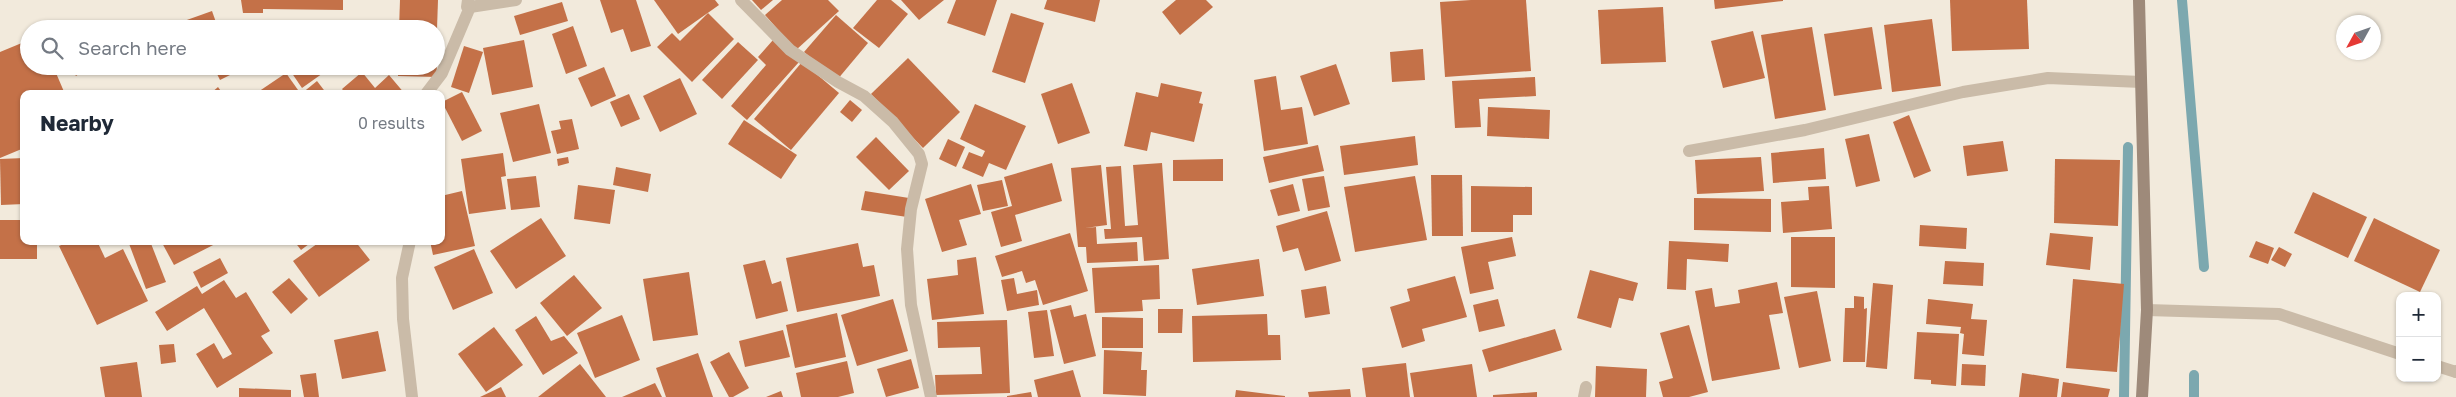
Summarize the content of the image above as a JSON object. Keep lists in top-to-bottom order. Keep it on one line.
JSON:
{"north":"bottom left","page":{"search":"Search here","heading":["Nearby","0 results"],"map_buttons":["+","−"]}}
